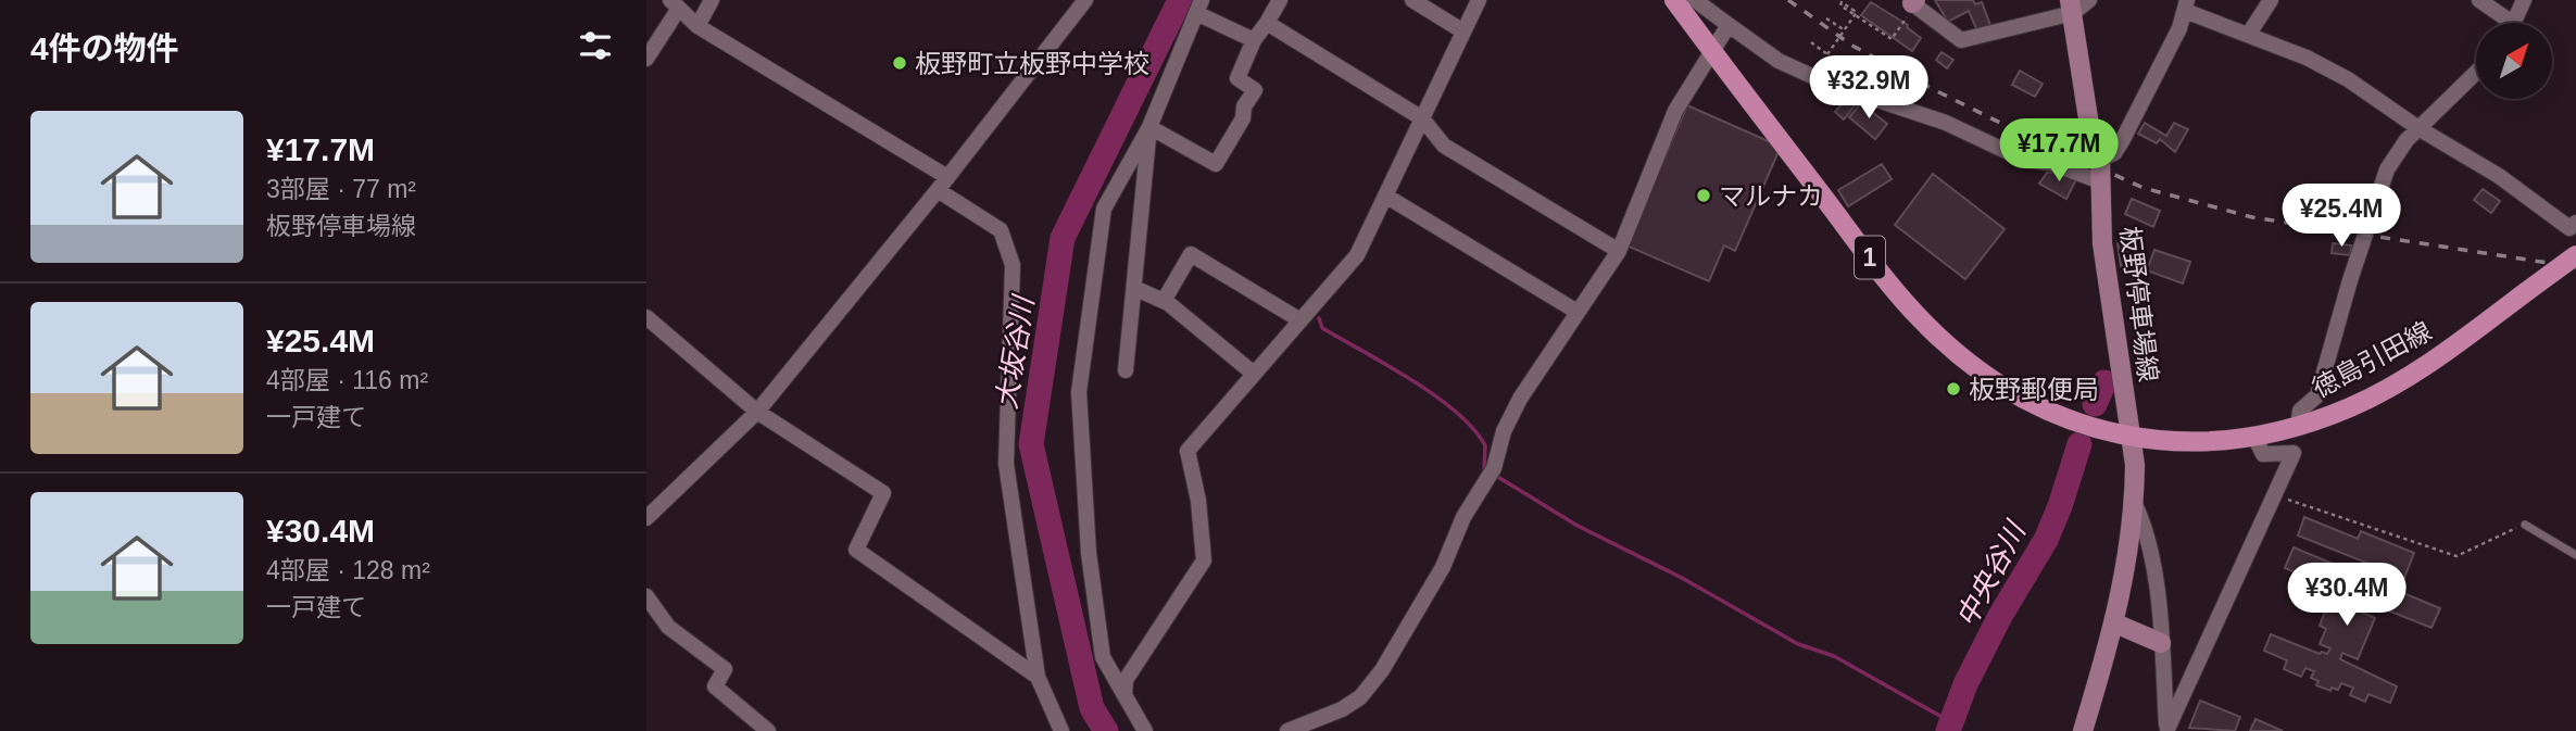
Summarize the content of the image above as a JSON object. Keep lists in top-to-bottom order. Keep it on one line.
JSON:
{"streets":{"main road":["1","板野停車場線","徳島引田線"]},"crossings":[["板野停車場線","徳島引田線"]],"water":["大坂谷川","中央谷川"],"places":["板野町立板野中学校","マルナカ","板野郵便局"],"north":"top right","page":{"heading":"4件の物件","price":["¥32.9M","¥17.7M","¥25.4M","¥30.4M"],"list":[{"name":"¥17.7M","note":"3部屋 · 77 m² · 板野停車場線"},{"name":"¥25.4M","note":"4部屋 · 116 m² · 一戸建て"},{"name":"¥30.4M","note":"4部屋 · 128 m² · 一戸建て"}]}}
